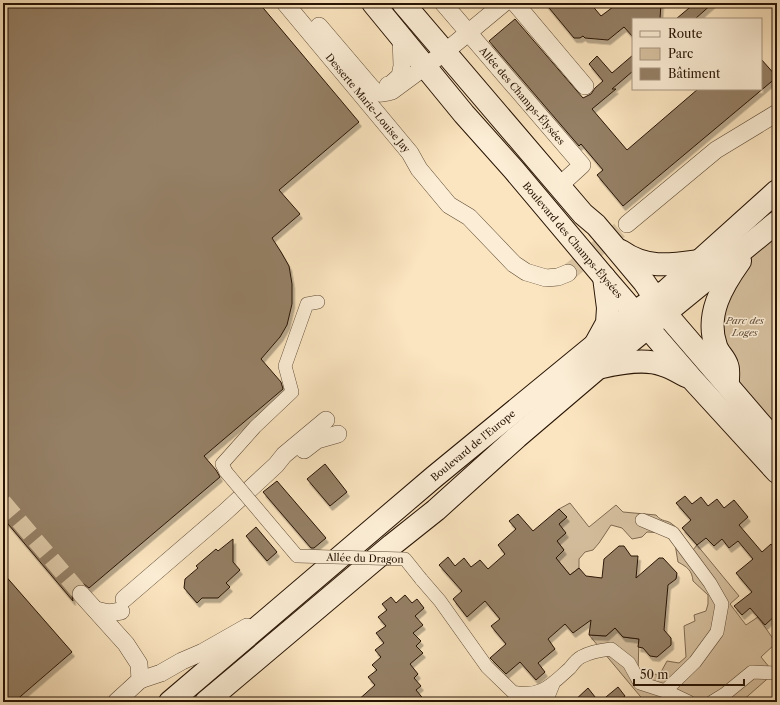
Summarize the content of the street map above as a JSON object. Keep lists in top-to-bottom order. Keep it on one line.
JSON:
{"streets":{"main road":["Boulevard des Champs-Élysées","Boulevard de l'Europe"],"street":["Allée des Champs-Élysées","Desserte Marie-Louise Jay","Allée du Dragon"]},"crossings":[["Boulevard des Champs-Élysées","Boulevard de l'Europe"]],"parks":["Parc des Loges"],"legend":["Route","Parc","Bâtiment"],"scale_bar":"50 m"}
